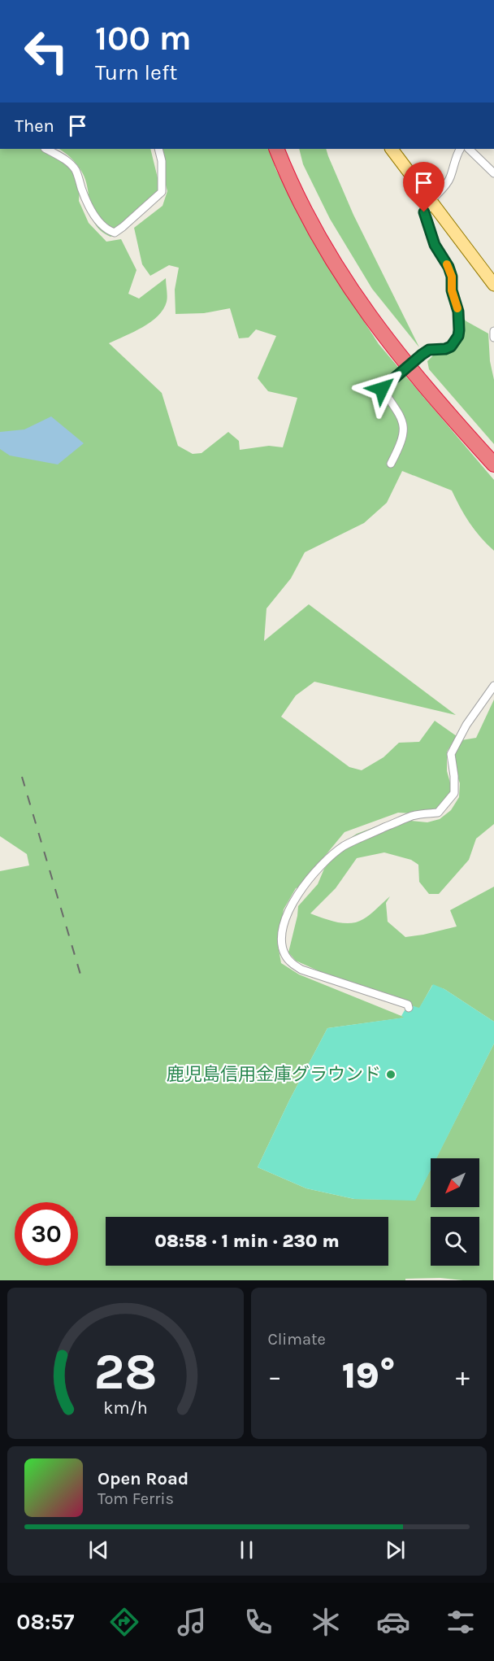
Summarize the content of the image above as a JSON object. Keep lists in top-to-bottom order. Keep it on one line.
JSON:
{"places":["鹿児島信用金庫グラウンド"],"north":"bottom left","page":{"turn":["100 m","Turn left"],"then":"Then","limit":"30","trip":"08:58 · 1 min · 230 m","tile":"Climate","heat":["−","19°","+"],"song":["Open Road","Tom Ferris"],"tabs":"08:57","gauge":["28","km/h"]}}
